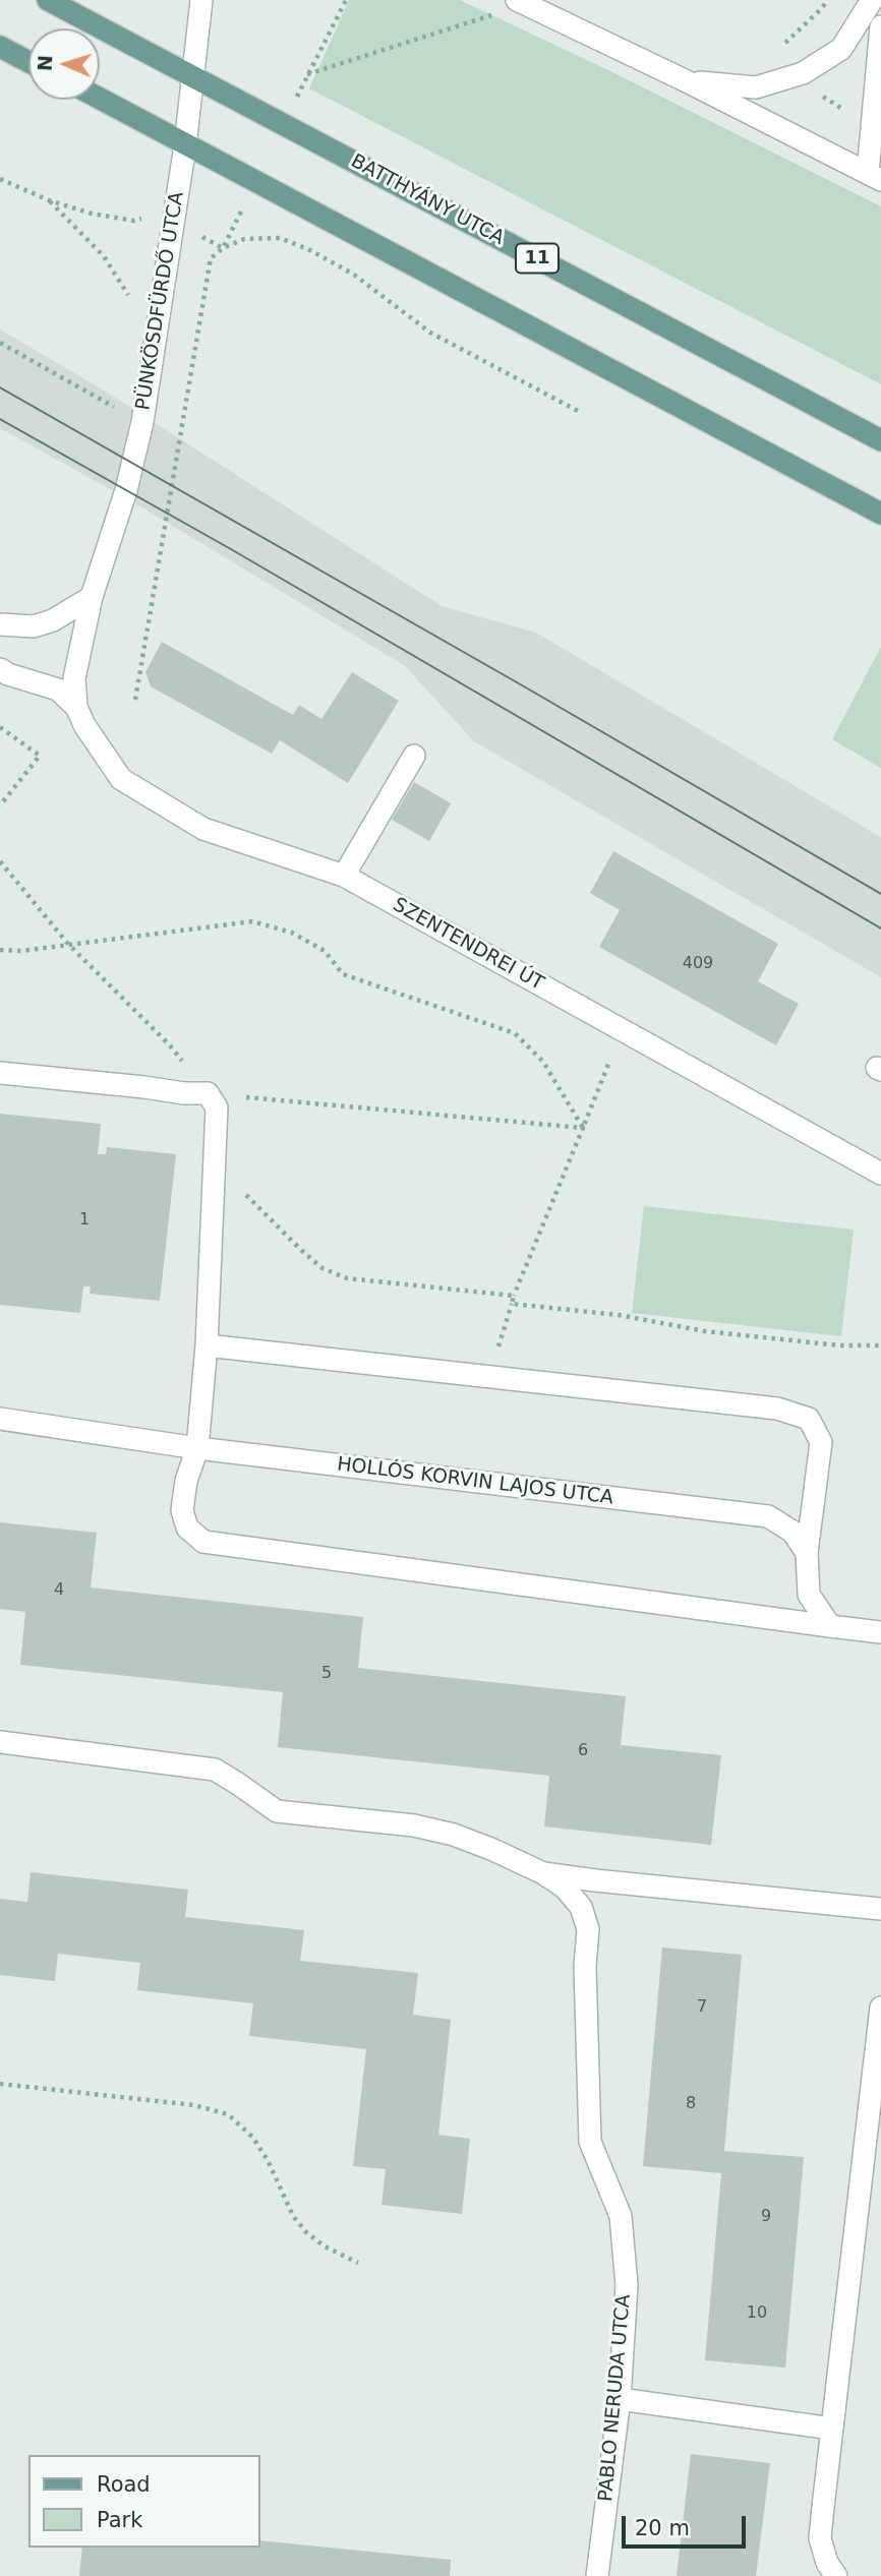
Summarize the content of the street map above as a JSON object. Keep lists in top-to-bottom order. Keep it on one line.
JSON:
{"streets":{"main road":["BATTHYÁNY UTCA","11"],"street":["PÜNKÖSDFÜRDŐ UTCA","SZENTENDREI ÚT","HOLLÓS KORVIN LAJOS UTCA","PABLO NERUDA UTCA"]},"crossings":[["BATTHYÁNY UTCA","PÜNKÖSDFÜRDŐ UTCA"],["PÜNKÖSDFÜRDŐ UTCA","SZENTENDREI ÚT"]],"house_numbers":["409","1","4","5","6","7","8","9","10"],"legend":["Road","Park"],"scale_bar":"20 m","north":"left"}
